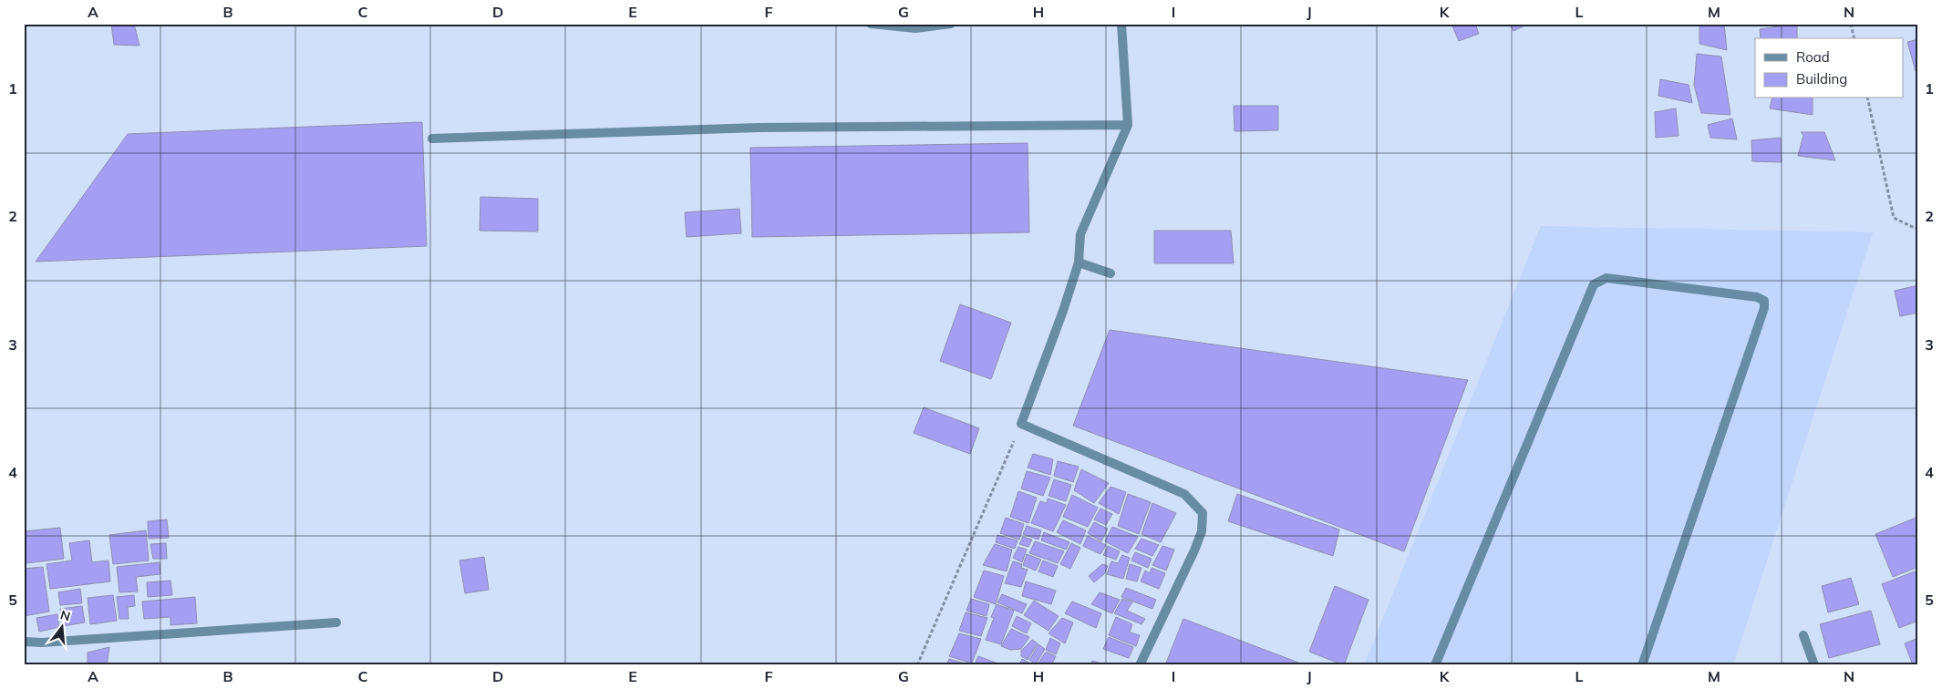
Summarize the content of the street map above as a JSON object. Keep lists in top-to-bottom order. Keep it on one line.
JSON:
{"legend":["Road","Building"],"north":"top","grid":{"columns":["A","B","C","D","E","F","G","H","I","J","K","L","M","N"],"rows":["1","2","3","4","5"]}}
